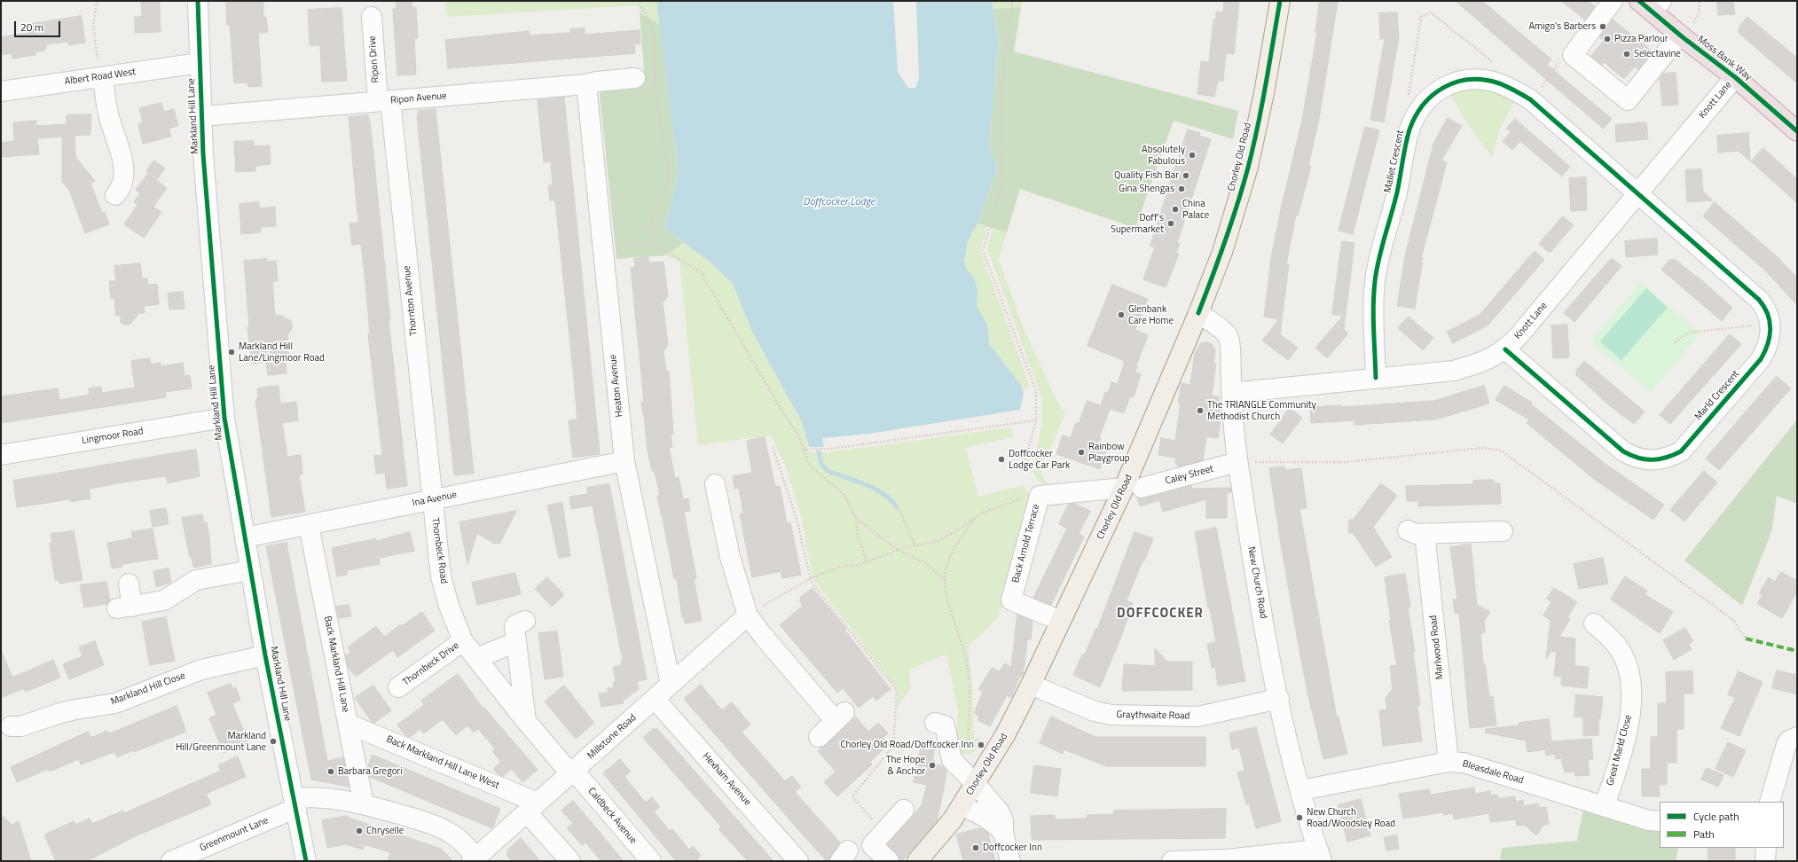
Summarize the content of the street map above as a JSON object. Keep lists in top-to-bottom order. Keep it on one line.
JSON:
{"streets":{"highway":["Moss Bank Way"],"main road":["Chorley Old Road"],"street":["Ripon Drive","Albert Road West","Ripon Avenue","Knott Lane","Markland Hill Lane","Mallet Crescent","Thornton Avenue","Heaton Avenue","Marld Crescent","Lingmoor Road","Caley Street","Ina Avenue","Back Arnold Terrace","Thornbeck Road","New Church Road","Marlwood Road","Back Markland Hill Lane","Thornbeck Drive","Markland Hill Close","Graythwaite Road","Millstone Road","Great Marld Close","Back Markland Hill Lane West","Bleasdale Road","Hexham Avenue","Caldbeck Avenue","Greenmount Lane"]},"crossings":[["Moss Bank Way","Knott Lane"],["Ripon Drive","Ripon Avenue"],["Ripon Drive","Thornton Avenue"],["Albert Road West","Markland Hill Lane"],["Ripon Avenue","Markland Hill Lane"],["Ripon Avenue","Thornton Avenue"],["Ripon Avenue","Heaton Avenue"],["Knott Lane","Mallet Crescent"],["Knott Lane","Marld Crescent"],["Knott Lane","New Church Road"],["Markland Hill Lane","Lingmoor Road"],["Markland Hill Lane","Ina Avenue"],["Markland Hill Lane","Markland Hill Close"],["Markland Hill Lane","Greenmount Lane"],["Chorley Old Road","Caley Street"],["Chorley Old Road","Back Arnold Terrace"],["Chorley Old Road","New Church Road"],["Chorley Old Road","Graythwaite Road"],["Mallet Crescent","Marld Crescent"],["Thornton Avenue","Ina Avenue"],["Thornton Avenue","Thornbeck Road"],["Heaton Avenue","Ina Avenue"],["Heaton Avenue","Millstone Road"],["Caley Street","Back Arnold Terrace"],["Caley Street","New Church Road"],["Ina Avenue","Thornbeck Road"],["Ina Avenue","Back Markland Hill Lane"],["Thornbeck Road","Thornbeck Drive"],["Thornbeck Road","Millstone Road"],["Thornbeck Road","Caldbeck Avenue"],["New Church Road","Graythwaite Road"],["New Church Road","Bleasdale Road"],["Marlwood Road","Bleasdale Road"],["Back Markland Hill Lane","Back Markland Hill Lane West"],["Millstone Road","Back Markland Hill Lane West"],["Millstone Road","Hexham Avenue"],["Millstone Road","Caldbeck Avenue"],["Great Marld Close","Bleasdale Road"]],"districts":["DOFFCOCKER"],"water":["Doffcocker Lodge"],"places":["Amigo's Barbers","Pizza Parlour","Selectavine","Absolutely Fabulous","Quality Fish Bar","Gina Shengas","China Palace","Doff's Supermarket","Glenbank Care Home","Markland Hill Lane/Lingmoor Road","The TRIANGLE Community Methodist Church","Rainbow Playgroup","Doffcocker Lodge Car Park","Markland Hill/Greenmount Lane","Chorley Old Road/Doffcocker Inn","The Hope & Anchor","Barbara Gregori","New Church Road/Woodsley Road","Chryselle","Doffcocker Inn"],"legend":["Cycle path","Path"],"scale_bar":"20 m"}
